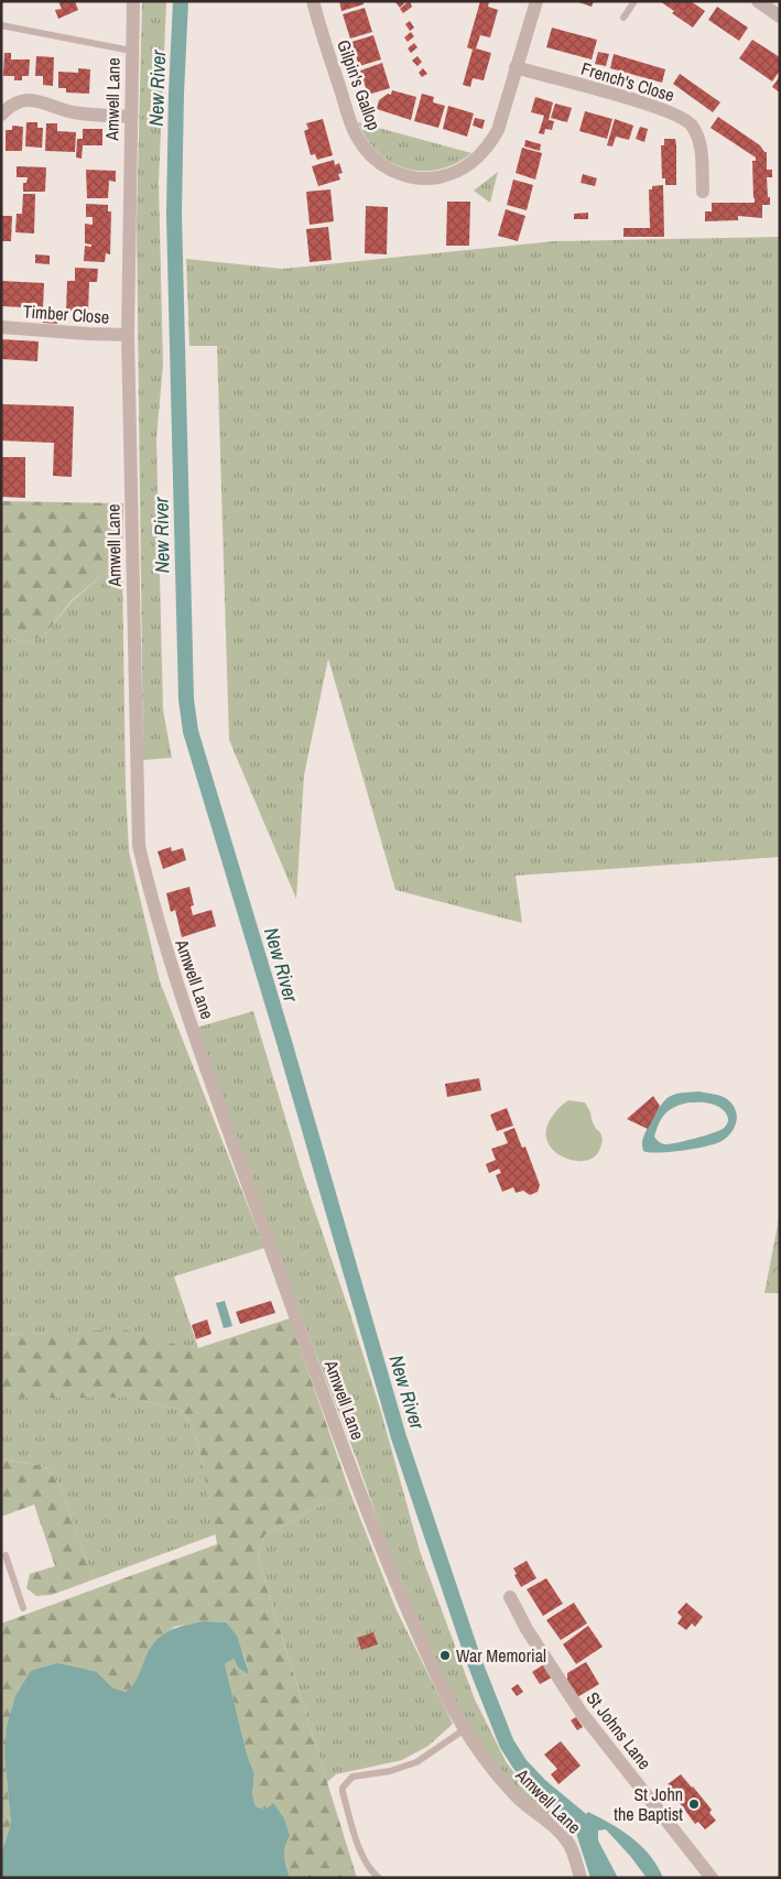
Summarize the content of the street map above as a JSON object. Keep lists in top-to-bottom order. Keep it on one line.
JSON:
{"streets":{"street":["French's Close","Gilpin's Gallop","Amwell Lane","Timber Close","St Johns Lane"]},"crossings":[["French's Close","Gilpin's Gallop"],["Amwell Lane","Timber Close"]],"water":["New River"],"places":["War Memorial","St John the Baptist"]}
